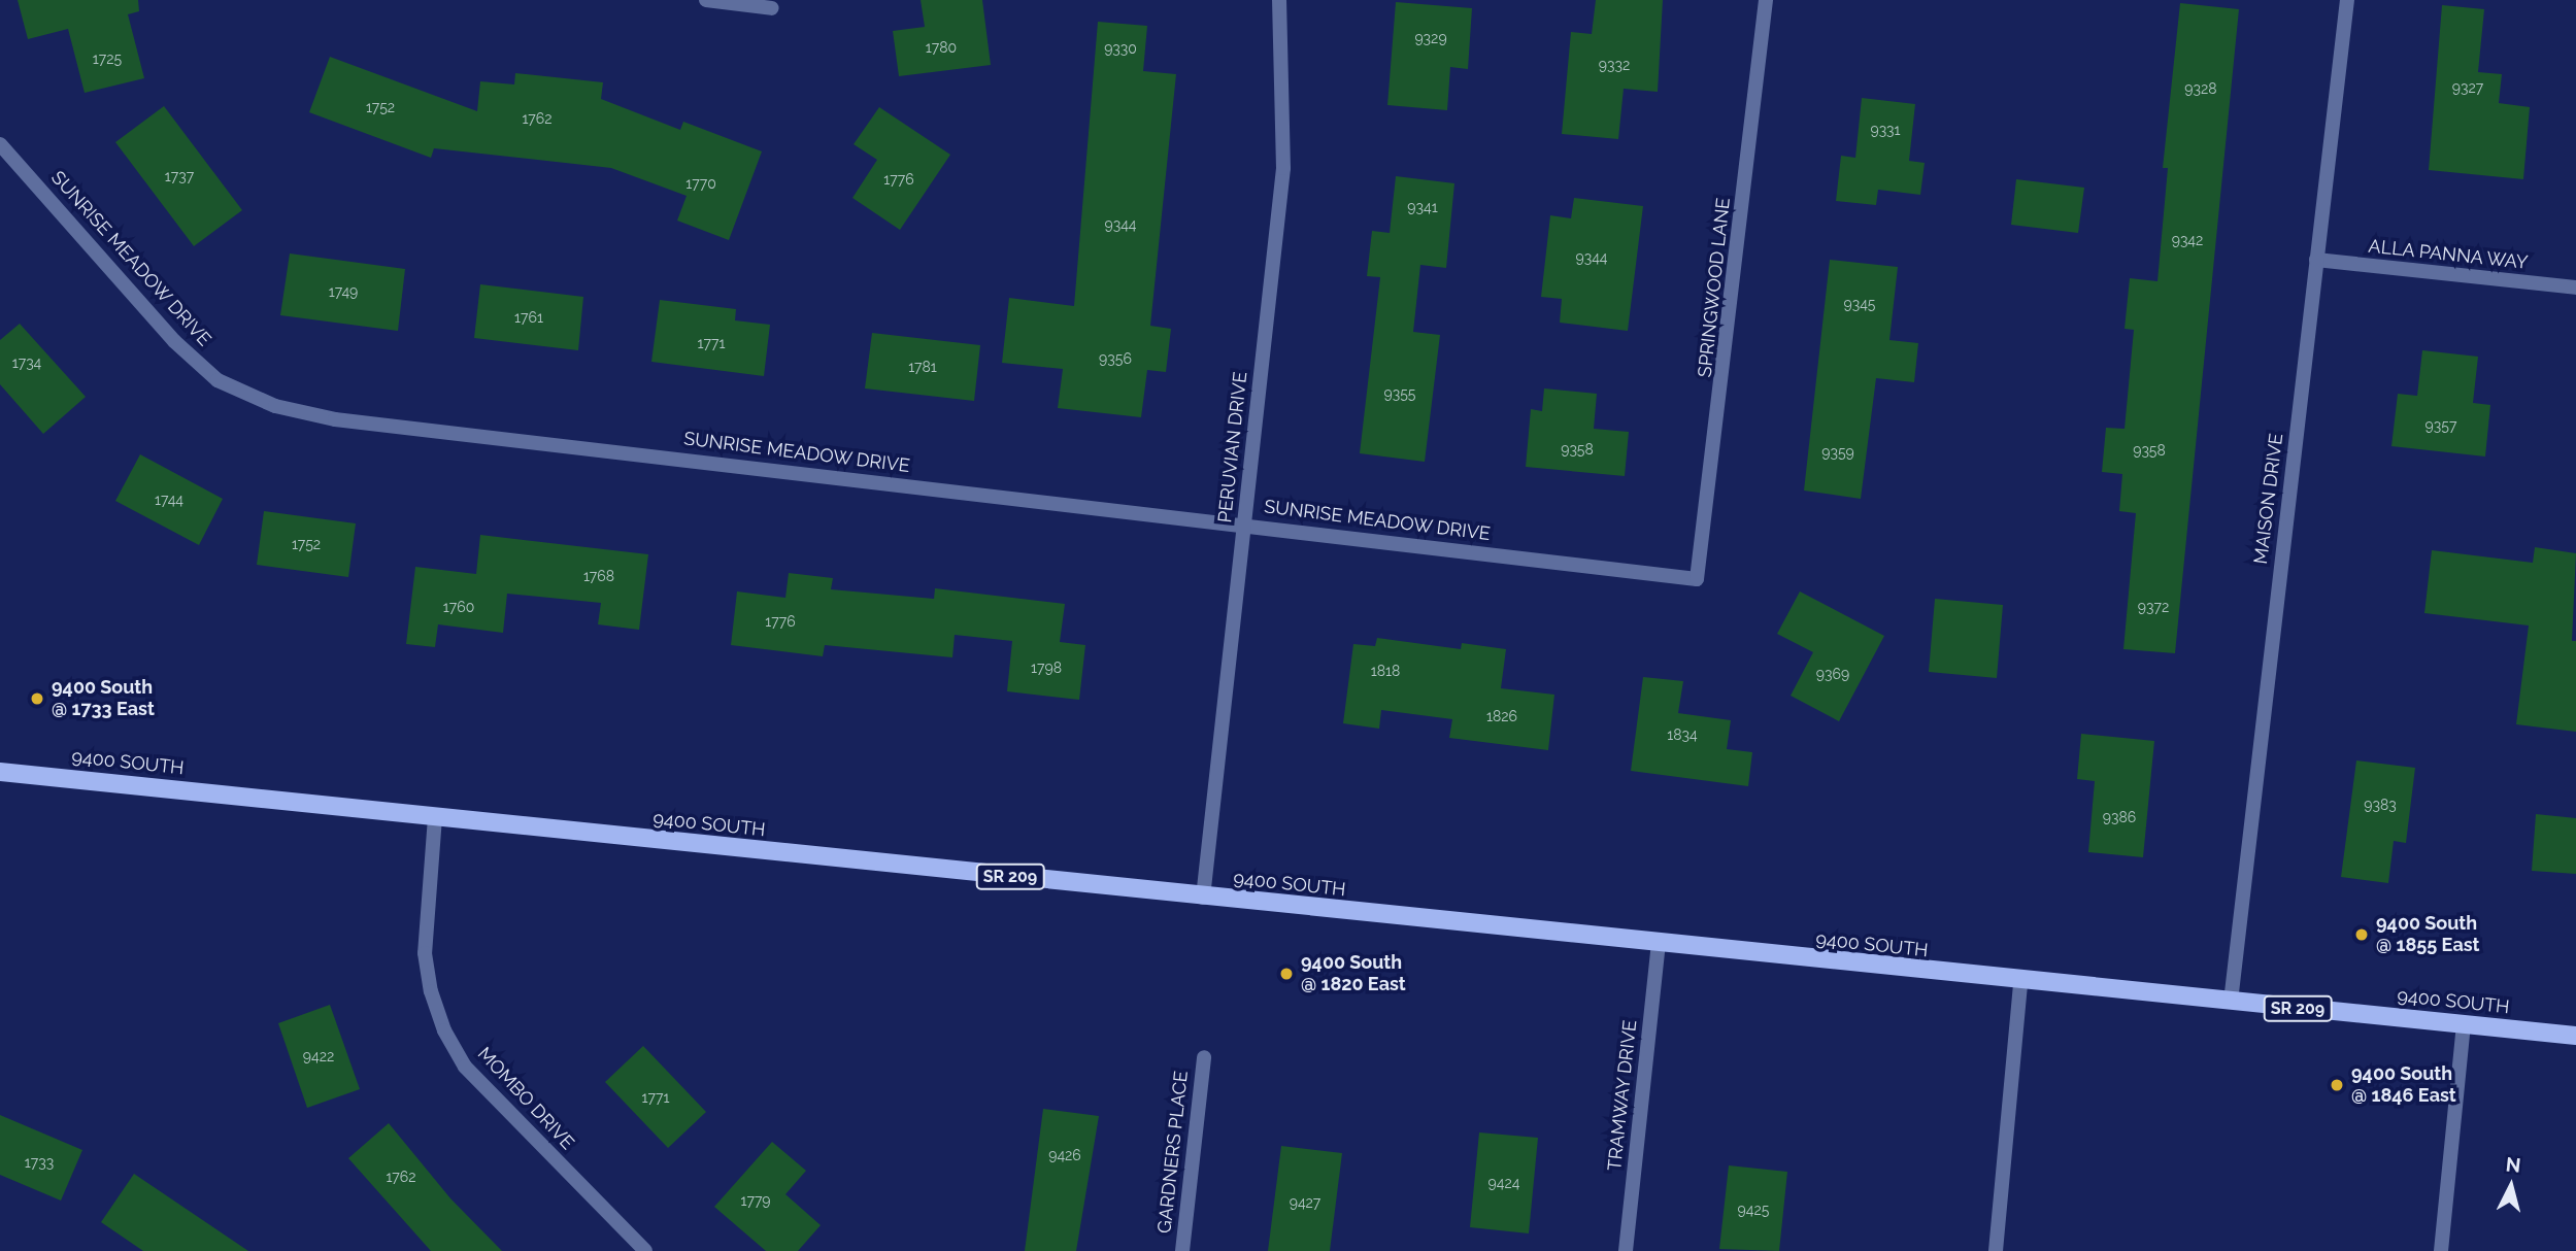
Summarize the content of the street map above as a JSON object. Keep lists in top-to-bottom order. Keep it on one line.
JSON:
{"streets":{"main road":["9400 SOUTH","SR 209"],"street":["ALLA PANNA WAY","SUNRISE MEADOW DRIVE","SPRINGWOOD LANE","PERUVIAN DRIVE","MAISON DRIVE","TRAMWAY DRIVE","MOMBO DRIVE","GARDNERS PLACE"]},"crossings":[["ALLA PANNA WAY","MAISON DRIVE"],["SUNRISE MEADOW DRIVE","SPRINGWOOD LANE"],["SUNRISE MEADOW DRIVE","PERUVIAN DRIVE"],["PERUVIAN DRIVE","9400 SOUTH"],["MAISON DRIVE","9400 SOUTH"],["9400 SOUTH","TRAMWAY DRIVE"],["9400 SOUTH","MOMBO DRIVE"]],"places":["9400 South @ 1733 East","9400 South @ 1855 East","9400 South @ 1820 East","9400 South @ 1846 East"],"house_numbers":["9329","1780","9330","1725","9332","9327","9328","1752","1762","9331","1737","1776","1770","9341","9344","9342","9344","1749","9345","1761","1771","9356","1734","1781","9355","9357","9358","9358","9359","1744","1752","1768","1760","9372","1776","1798","1818","9369","1826","1834","9383","9386","9422","1771","9426","1733","1762","9424","1779","9427","9425"],"north":"top"}
